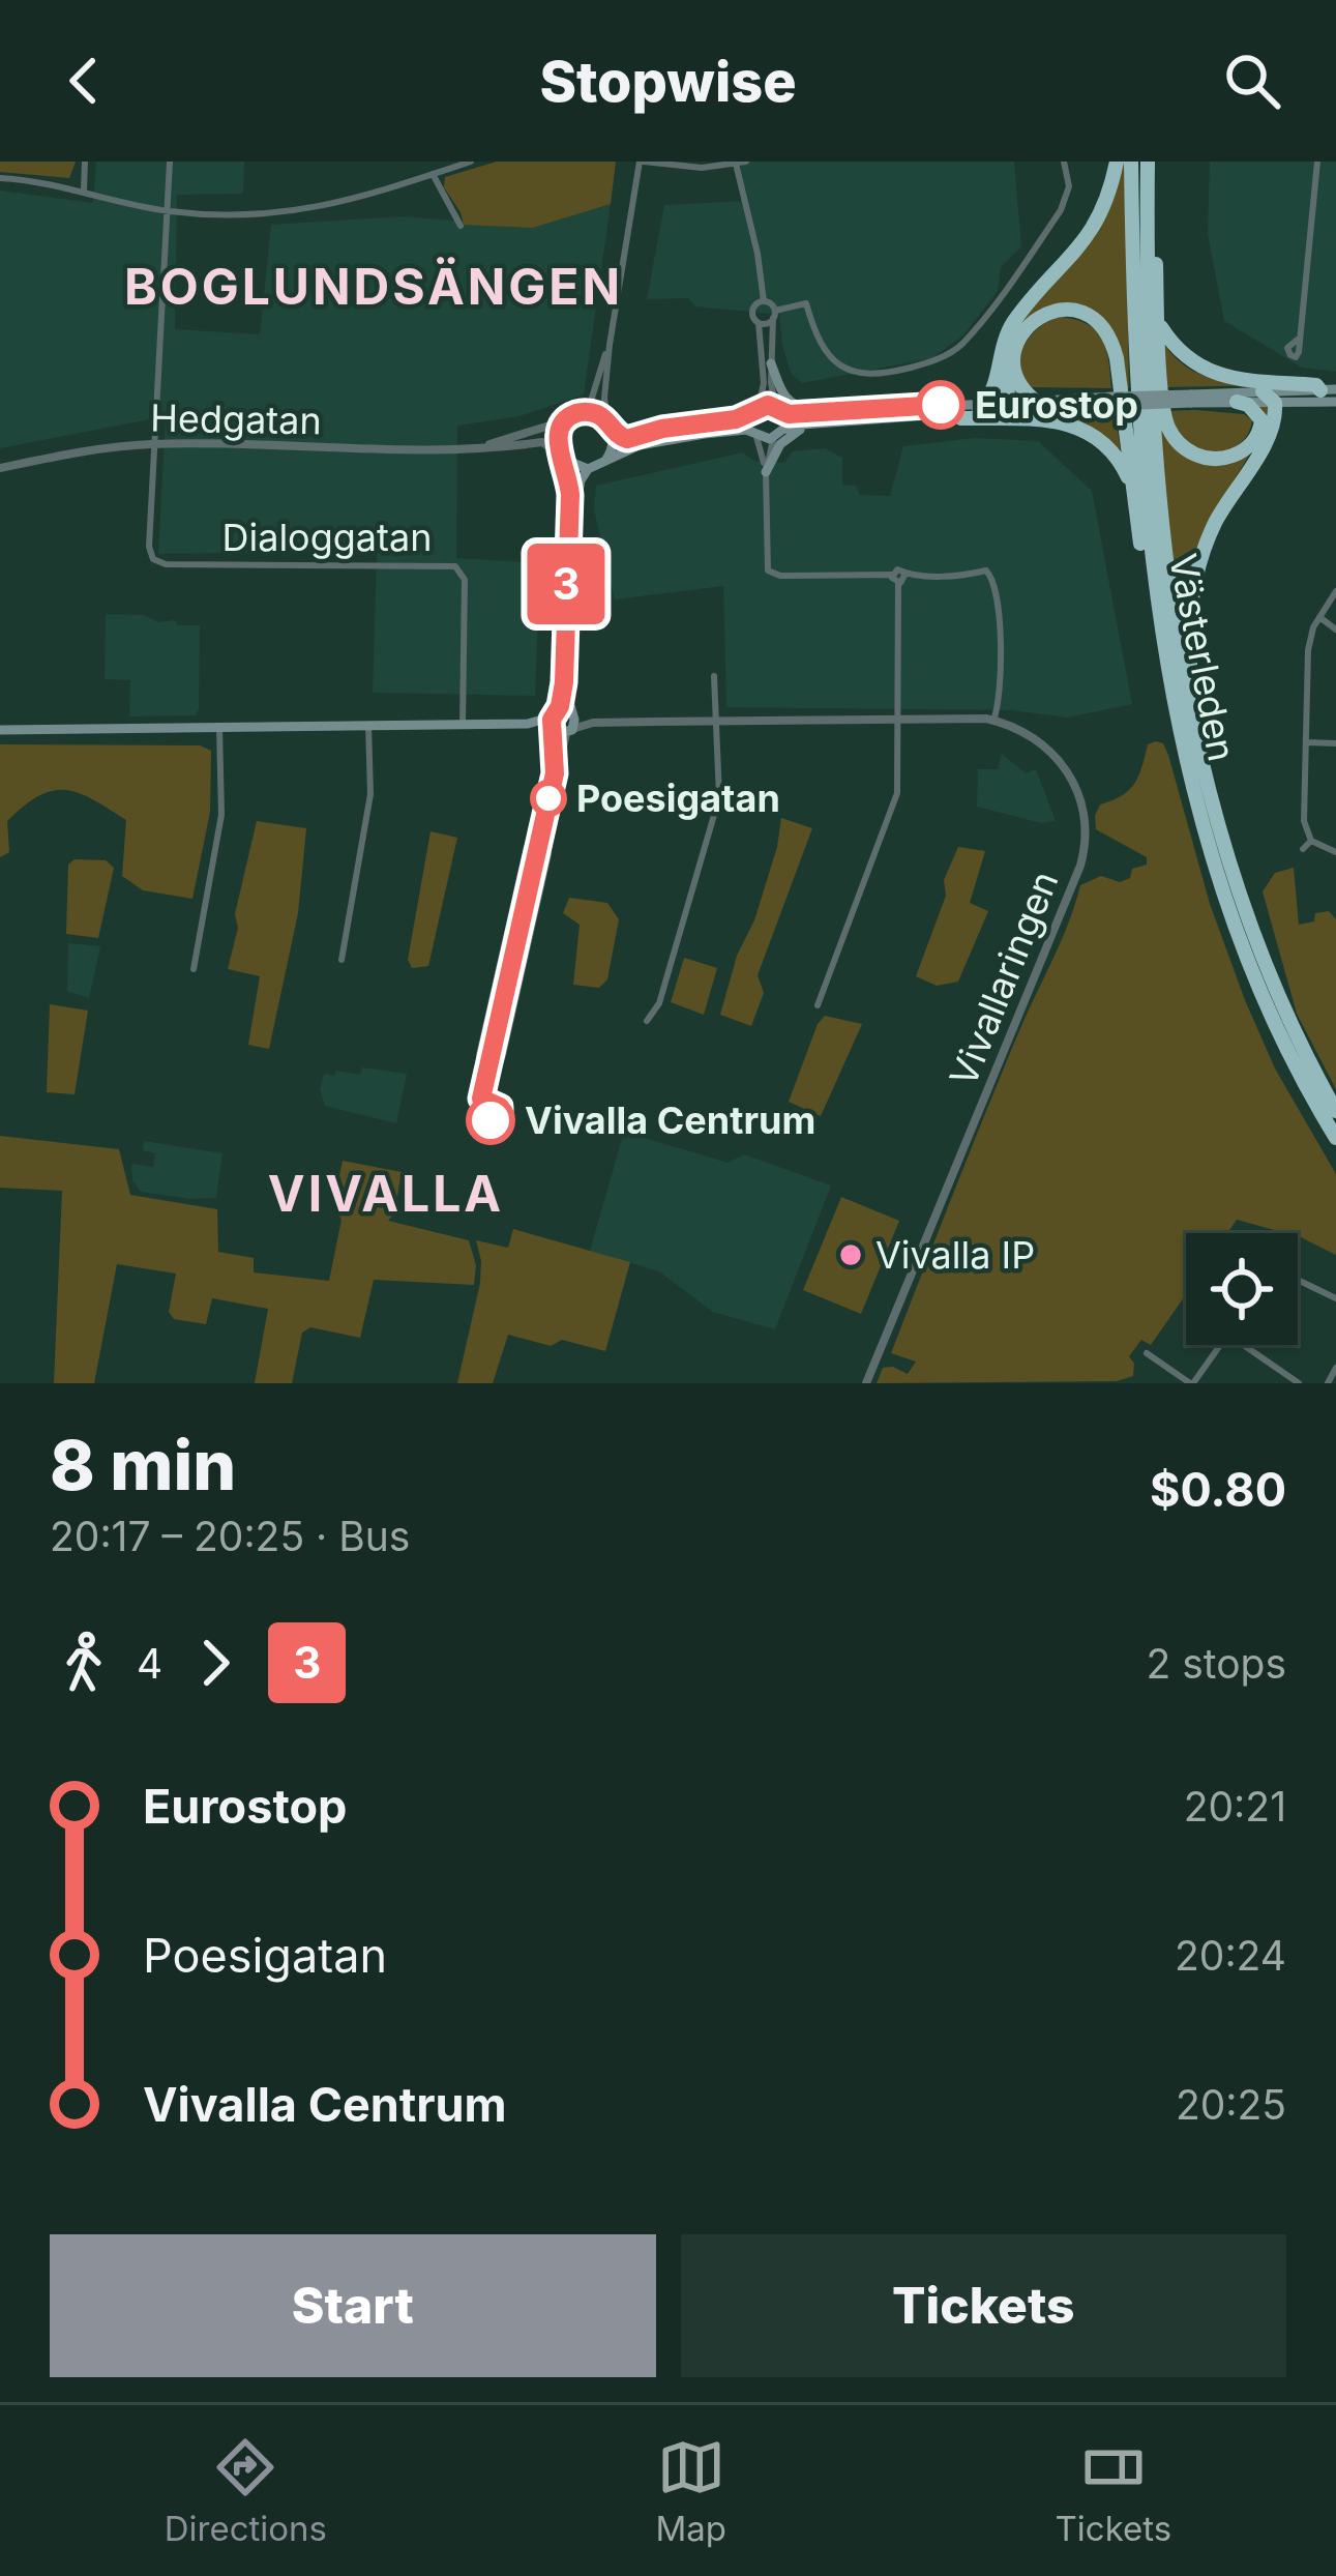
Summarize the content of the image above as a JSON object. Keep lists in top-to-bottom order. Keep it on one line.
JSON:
{"streets":{"highway":["Västerleden"],"main road":["Vivallaringen"],"street":["Hedgatan","Dialoggatan"]},"crossings":[["Hedgatan","Dialoggatan"],["Dialoggatan","Vivallaringen"]],"districts":["BOGLUNDSÄNGEN","VIVALLA"],"places":["Eurostop","Poesigatan","Vivalla Centrum","Vivalla IP"],"lines":["bus line 3"],"page":{"header":"Stopwise","on_map":"3","heading":["8 min","20:17 – 20:25 · Bus","$0.80"],"legs":["4","3","2 stops"],"list":[{"name":"Eurostop","value":"20:21"},{"name":"Poesigatan","value":"20:24"},{"name":"Vivalla Centrum","value":"20:25"}],"buttons":["Start","Tickets"],"tabs":["Directions","Map","Tickets"]}}
